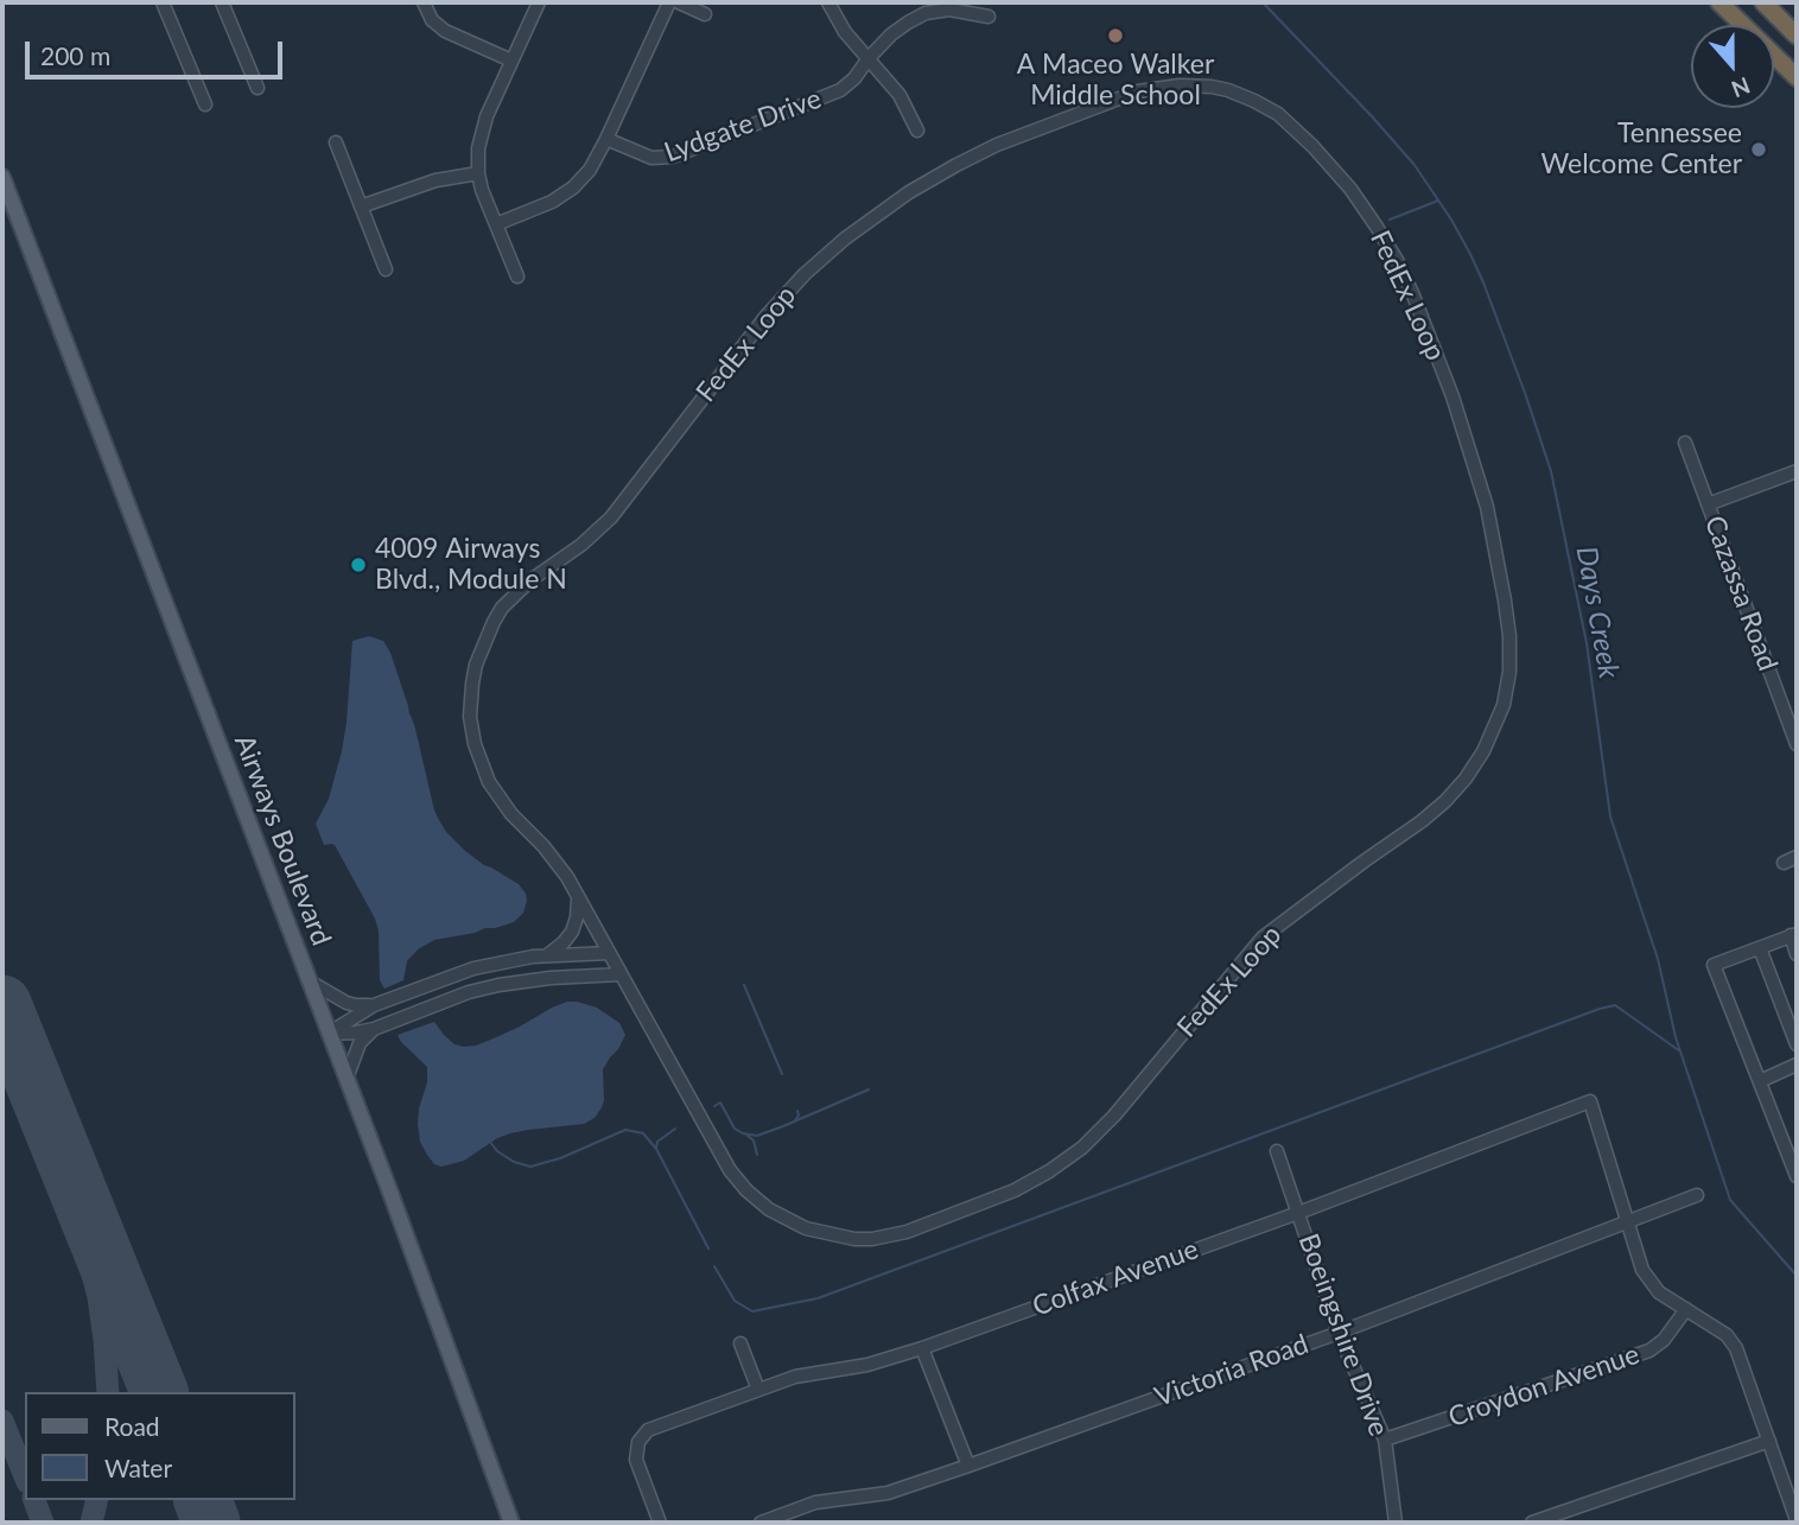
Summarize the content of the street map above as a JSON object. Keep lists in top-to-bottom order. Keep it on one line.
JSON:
{"streets":{"main road":["Airways Boulevard"],"street":["Lydgate Drive","FedEx Loop","Cazassa Road","Colfax Avenue","Boeingshire Drive","Victoria Road","Croydon Avenue"]},"crossings":[["Colfax Avenue","Boeingshire Drive"],["Colfax Avenue","Victoria Road"],["Boeingshire Drive","Victoria Road"],["Boeingshire Drive","Croydon Avenue"]],"water":["Days Creek"],"places":["A Maceo Walker Middle School","Tennessee Welcome Center","4009 Airways Blvd., Module N"],"legend":["Road","Water"],"scale_bar":"200 m","north":"bottom"}
